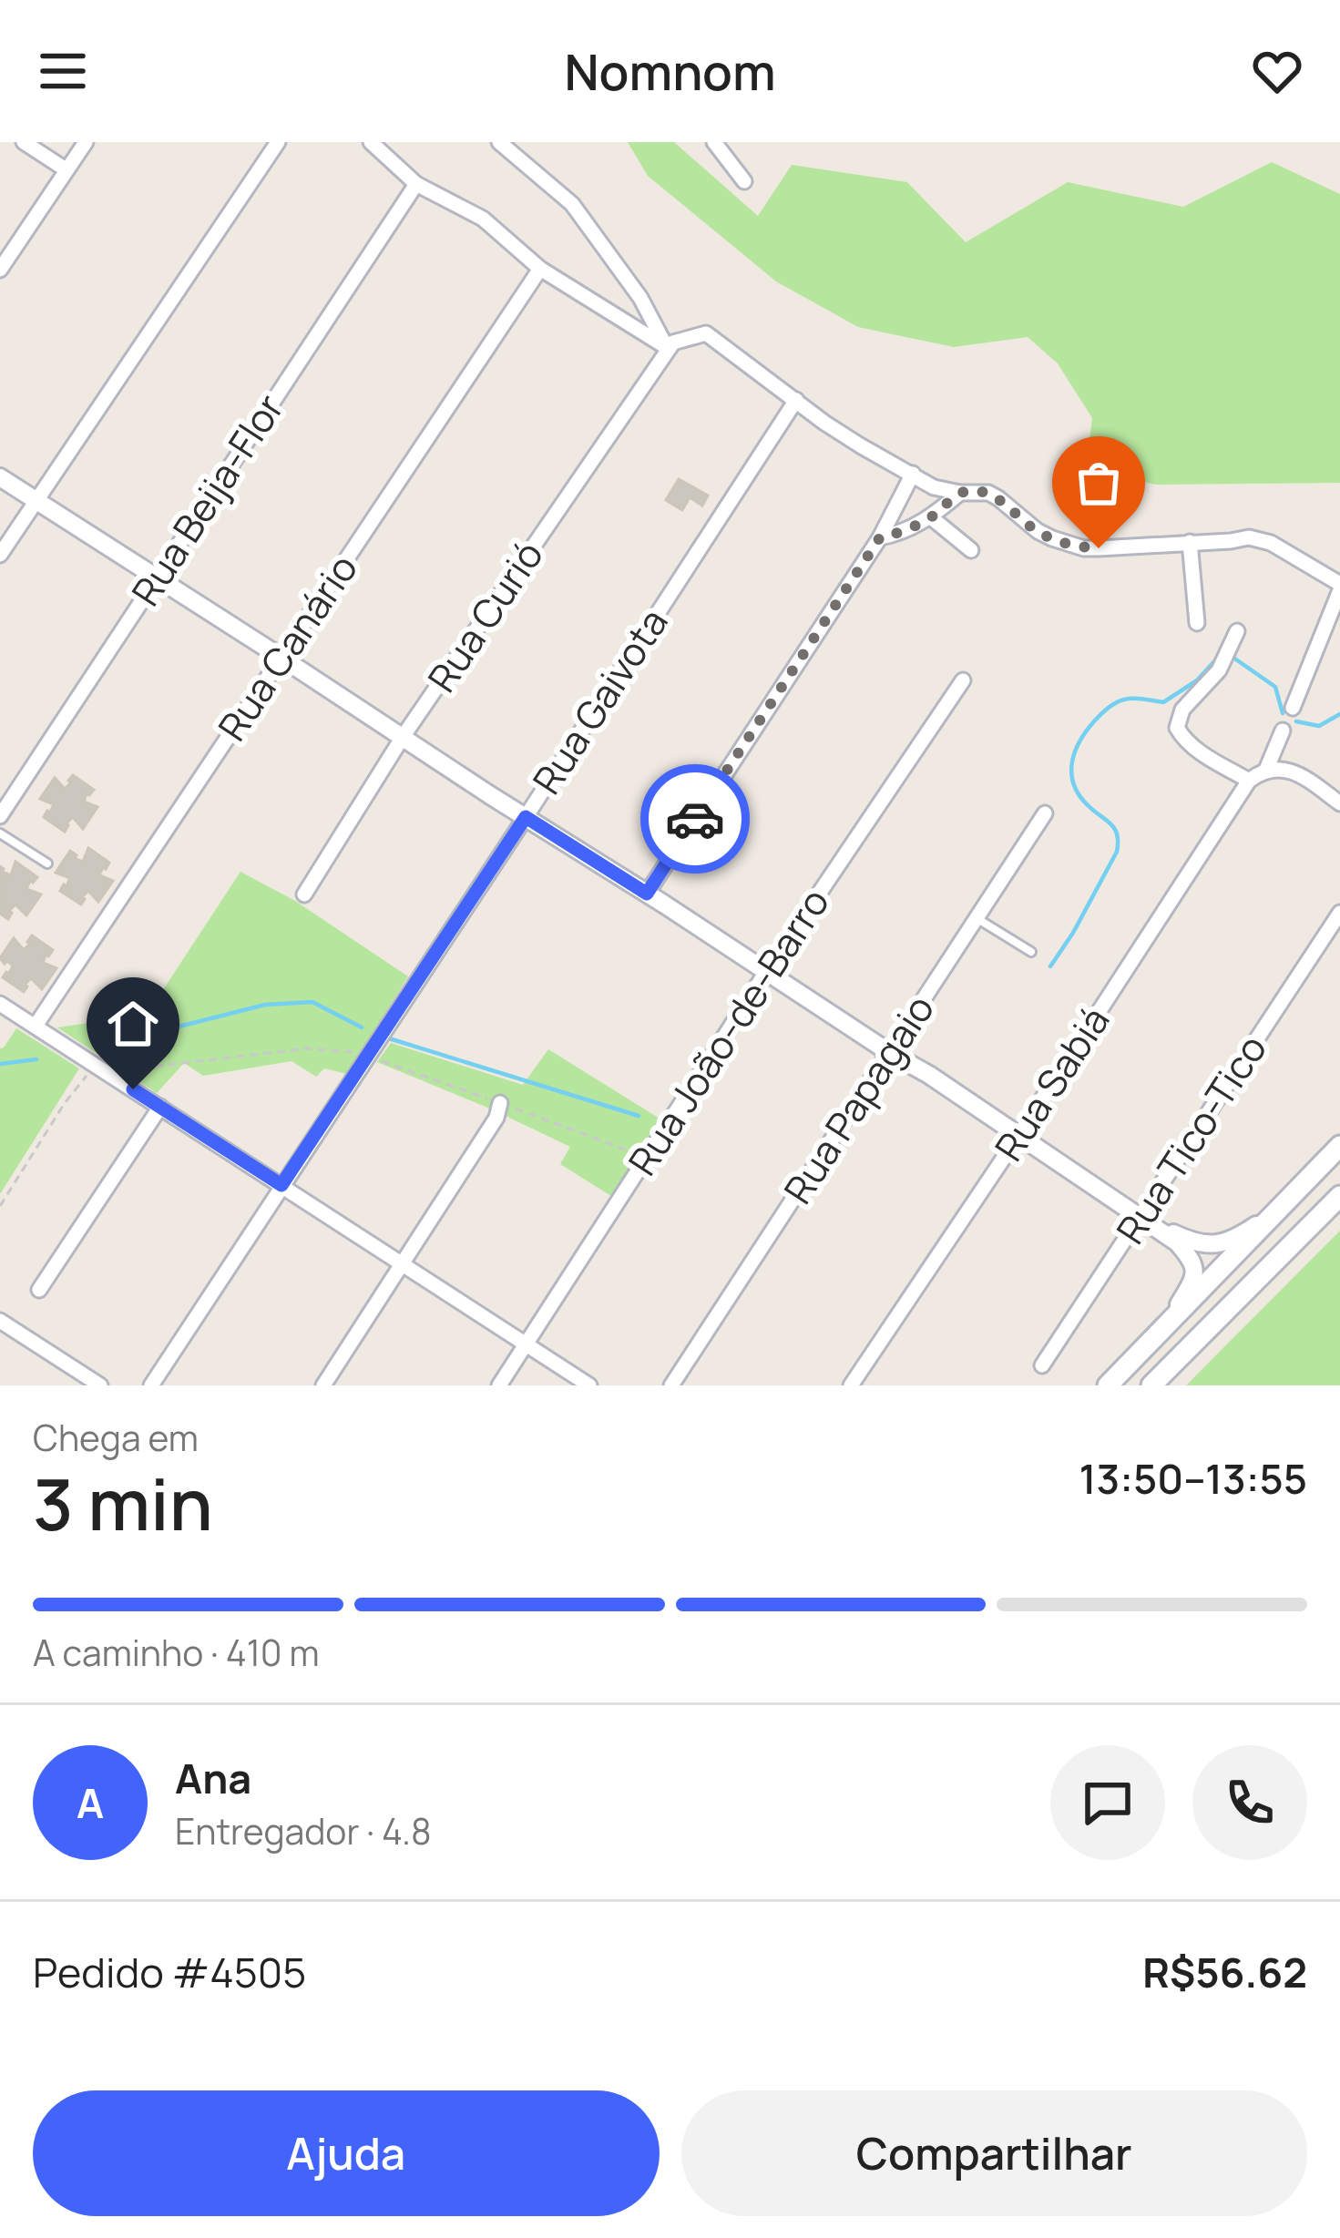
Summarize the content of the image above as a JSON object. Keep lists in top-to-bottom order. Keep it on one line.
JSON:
{"streets":{"street":["Rua Beija-Flor","Rua Curió","Rua Canário","Rua Gaivota","Rua João-de-Barro","Rua Sabiá","Rua Papagaio","Rua Tico-Tico"]},"page":{"header":"Nomnom","heading":["3 min","Chega em","13:50–13:55"],"panel":["Ana","Entregador · 4.8","Pedido #4505","R$56.62"],"bar":"A caminho · 410 m","round":"A","buttons":["Ajuda","Compartilhar"]}}
